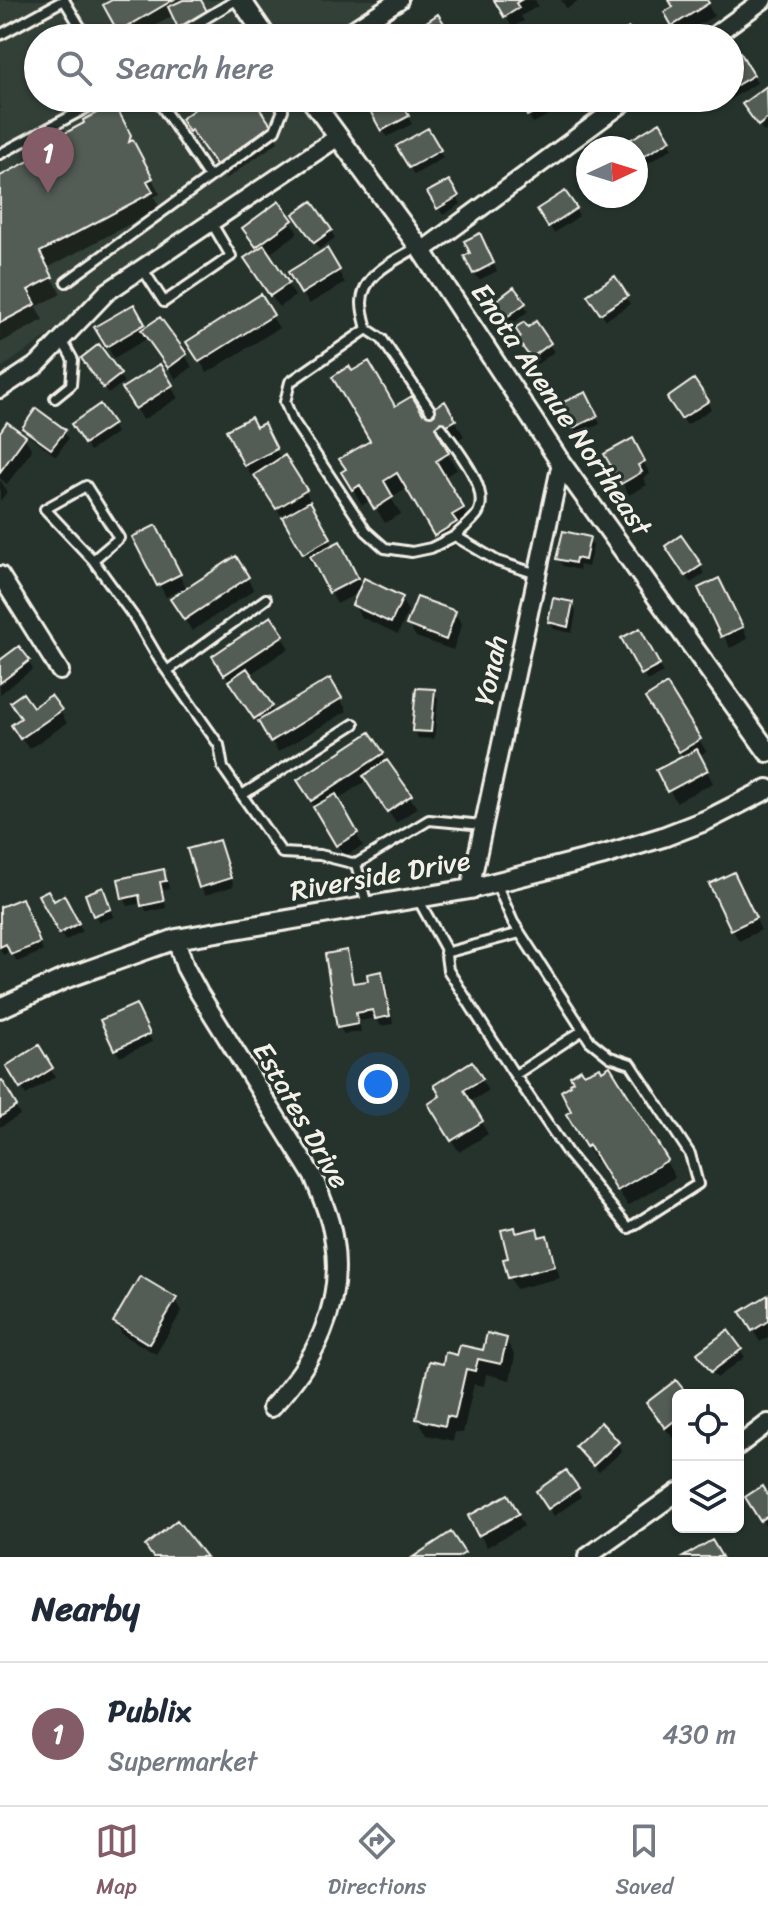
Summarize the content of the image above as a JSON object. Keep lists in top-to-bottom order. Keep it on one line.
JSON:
{"streets":{"street":["Enota Avenue Northeast","Yonah","Riverside Drive","Estates Drive"]},"crossings":[["Enota Avenue Northeast","Yonah"],["Yonah","Riverside Drive"],["Riverside Drive","Estates Drive"]],"north":"right","page":{"search":"Search here","pins":"1","heading":"Nearby","list":[{"mark":"1","name":"Publix","note":"Supermarket","value":"430 m"}],"nav":["Map","Directions","Saved"]}}
